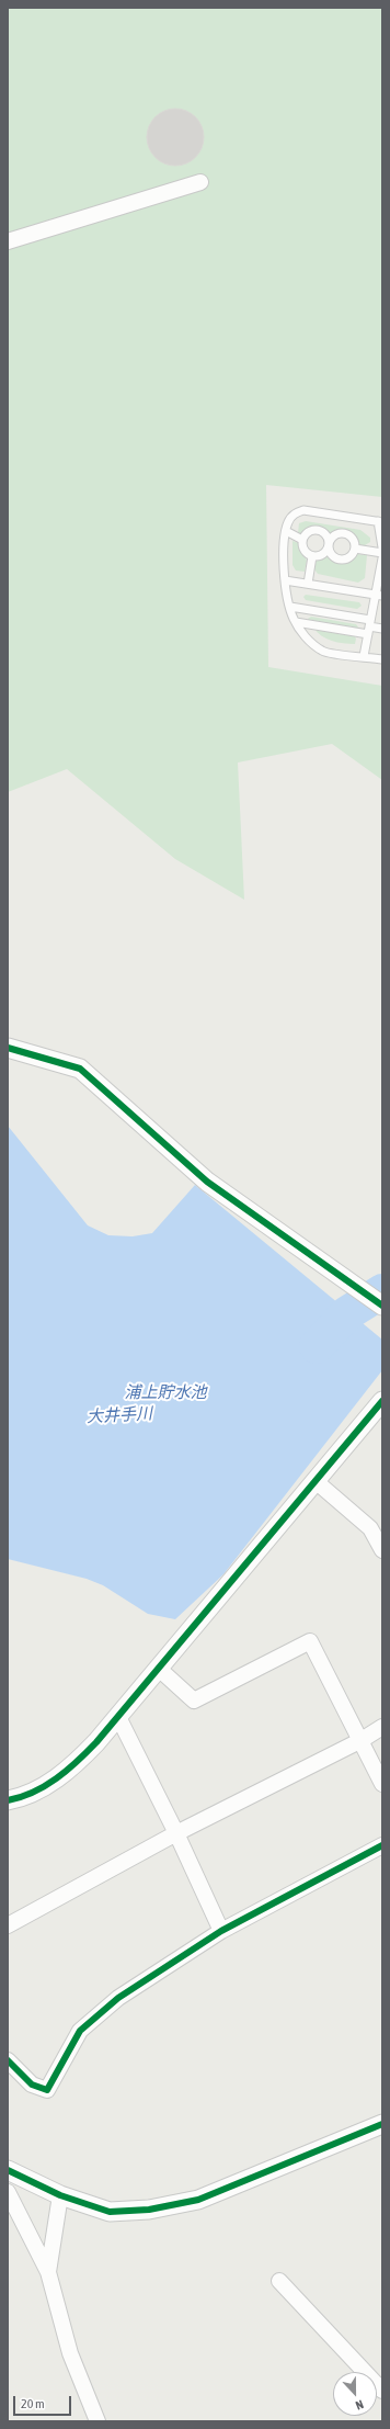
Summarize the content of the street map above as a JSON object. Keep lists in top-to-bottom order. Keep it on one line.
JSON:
{"water":["浦上貯水池","大井手川"],"scale_bar":"20 m","north":"bottom"}
